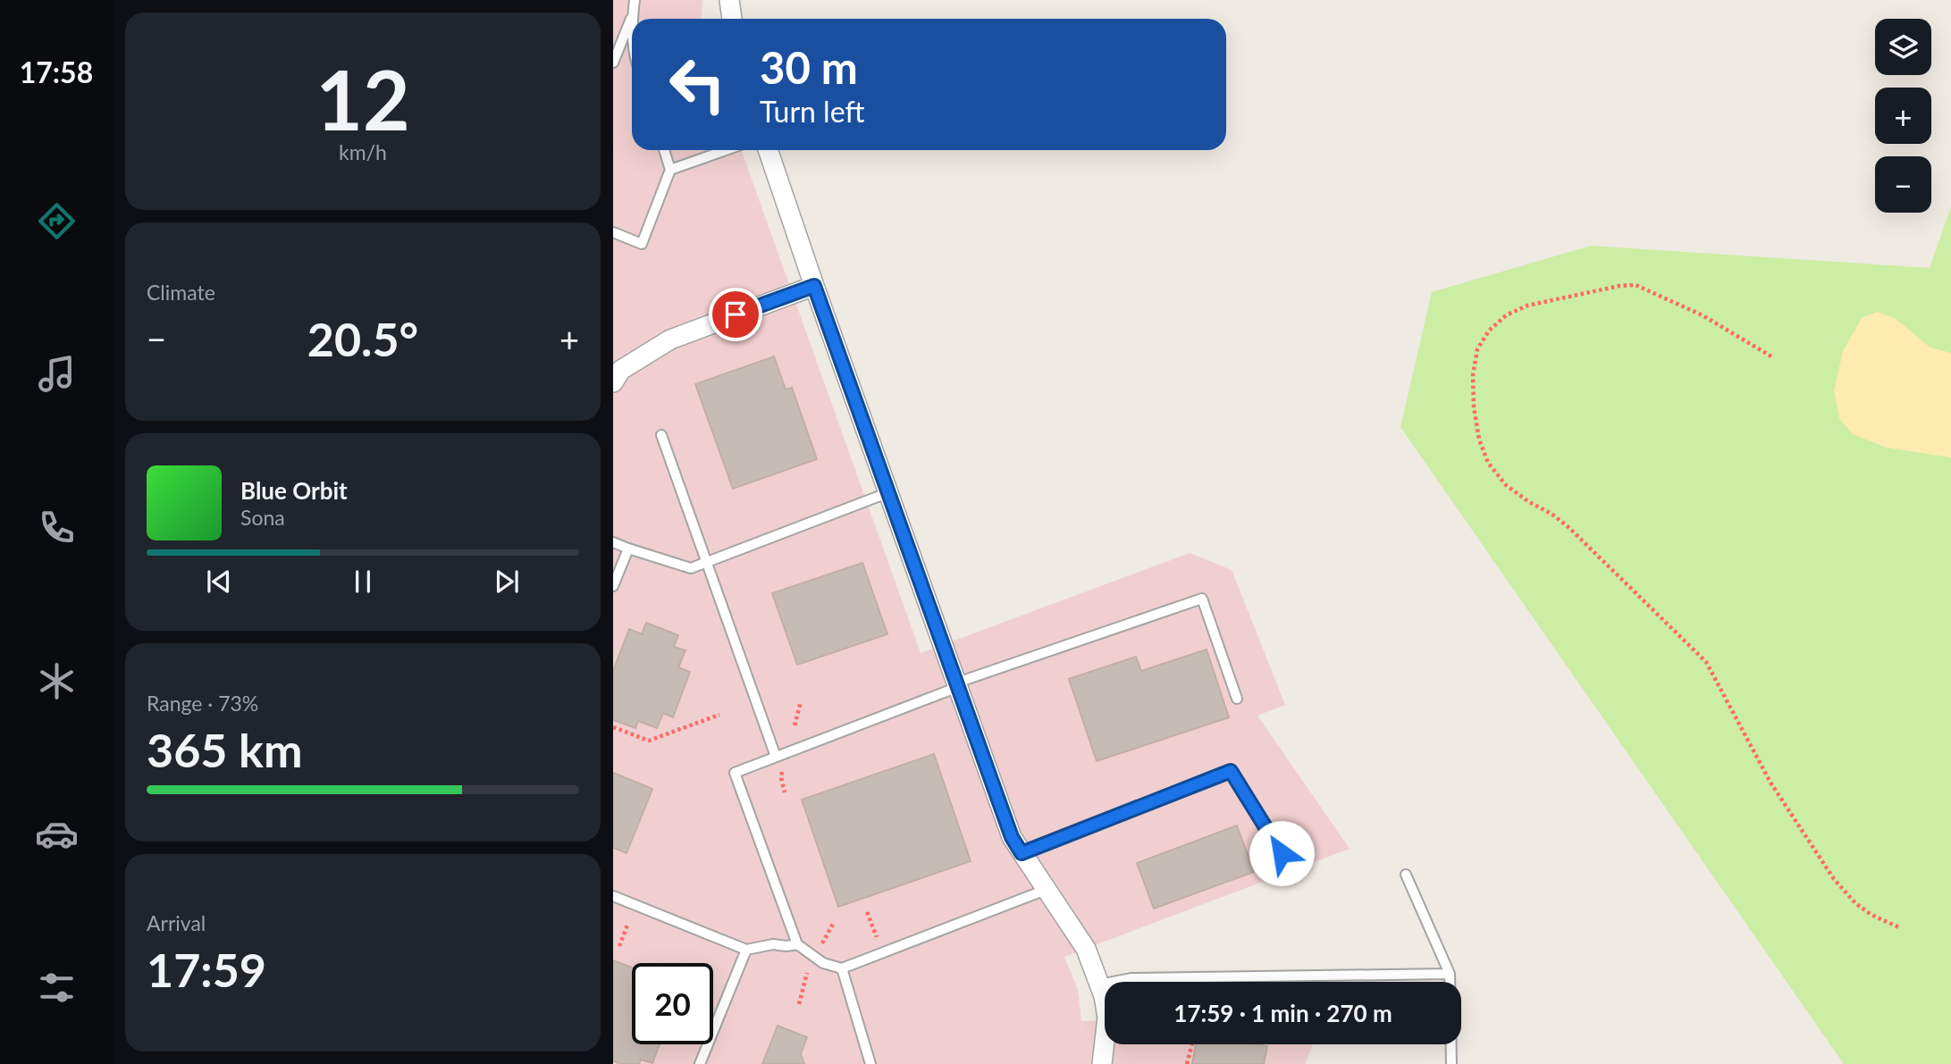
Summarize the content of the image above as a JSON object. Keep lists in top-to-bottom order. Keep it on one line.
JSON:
{"page":{"tabs":"17:58","tile":[["12","km/h"],"Climate",["Range · 73%","365 km"],["Arrival","17:59"]],"map_buttons":["+","−"],"turn":["30 m","Turn left"],"heat":["−","20.5°","+"],"song":["Blue Orbit","Sona"],"limit":"20","trip":"17:59 · 1 min · 270 m"}}
